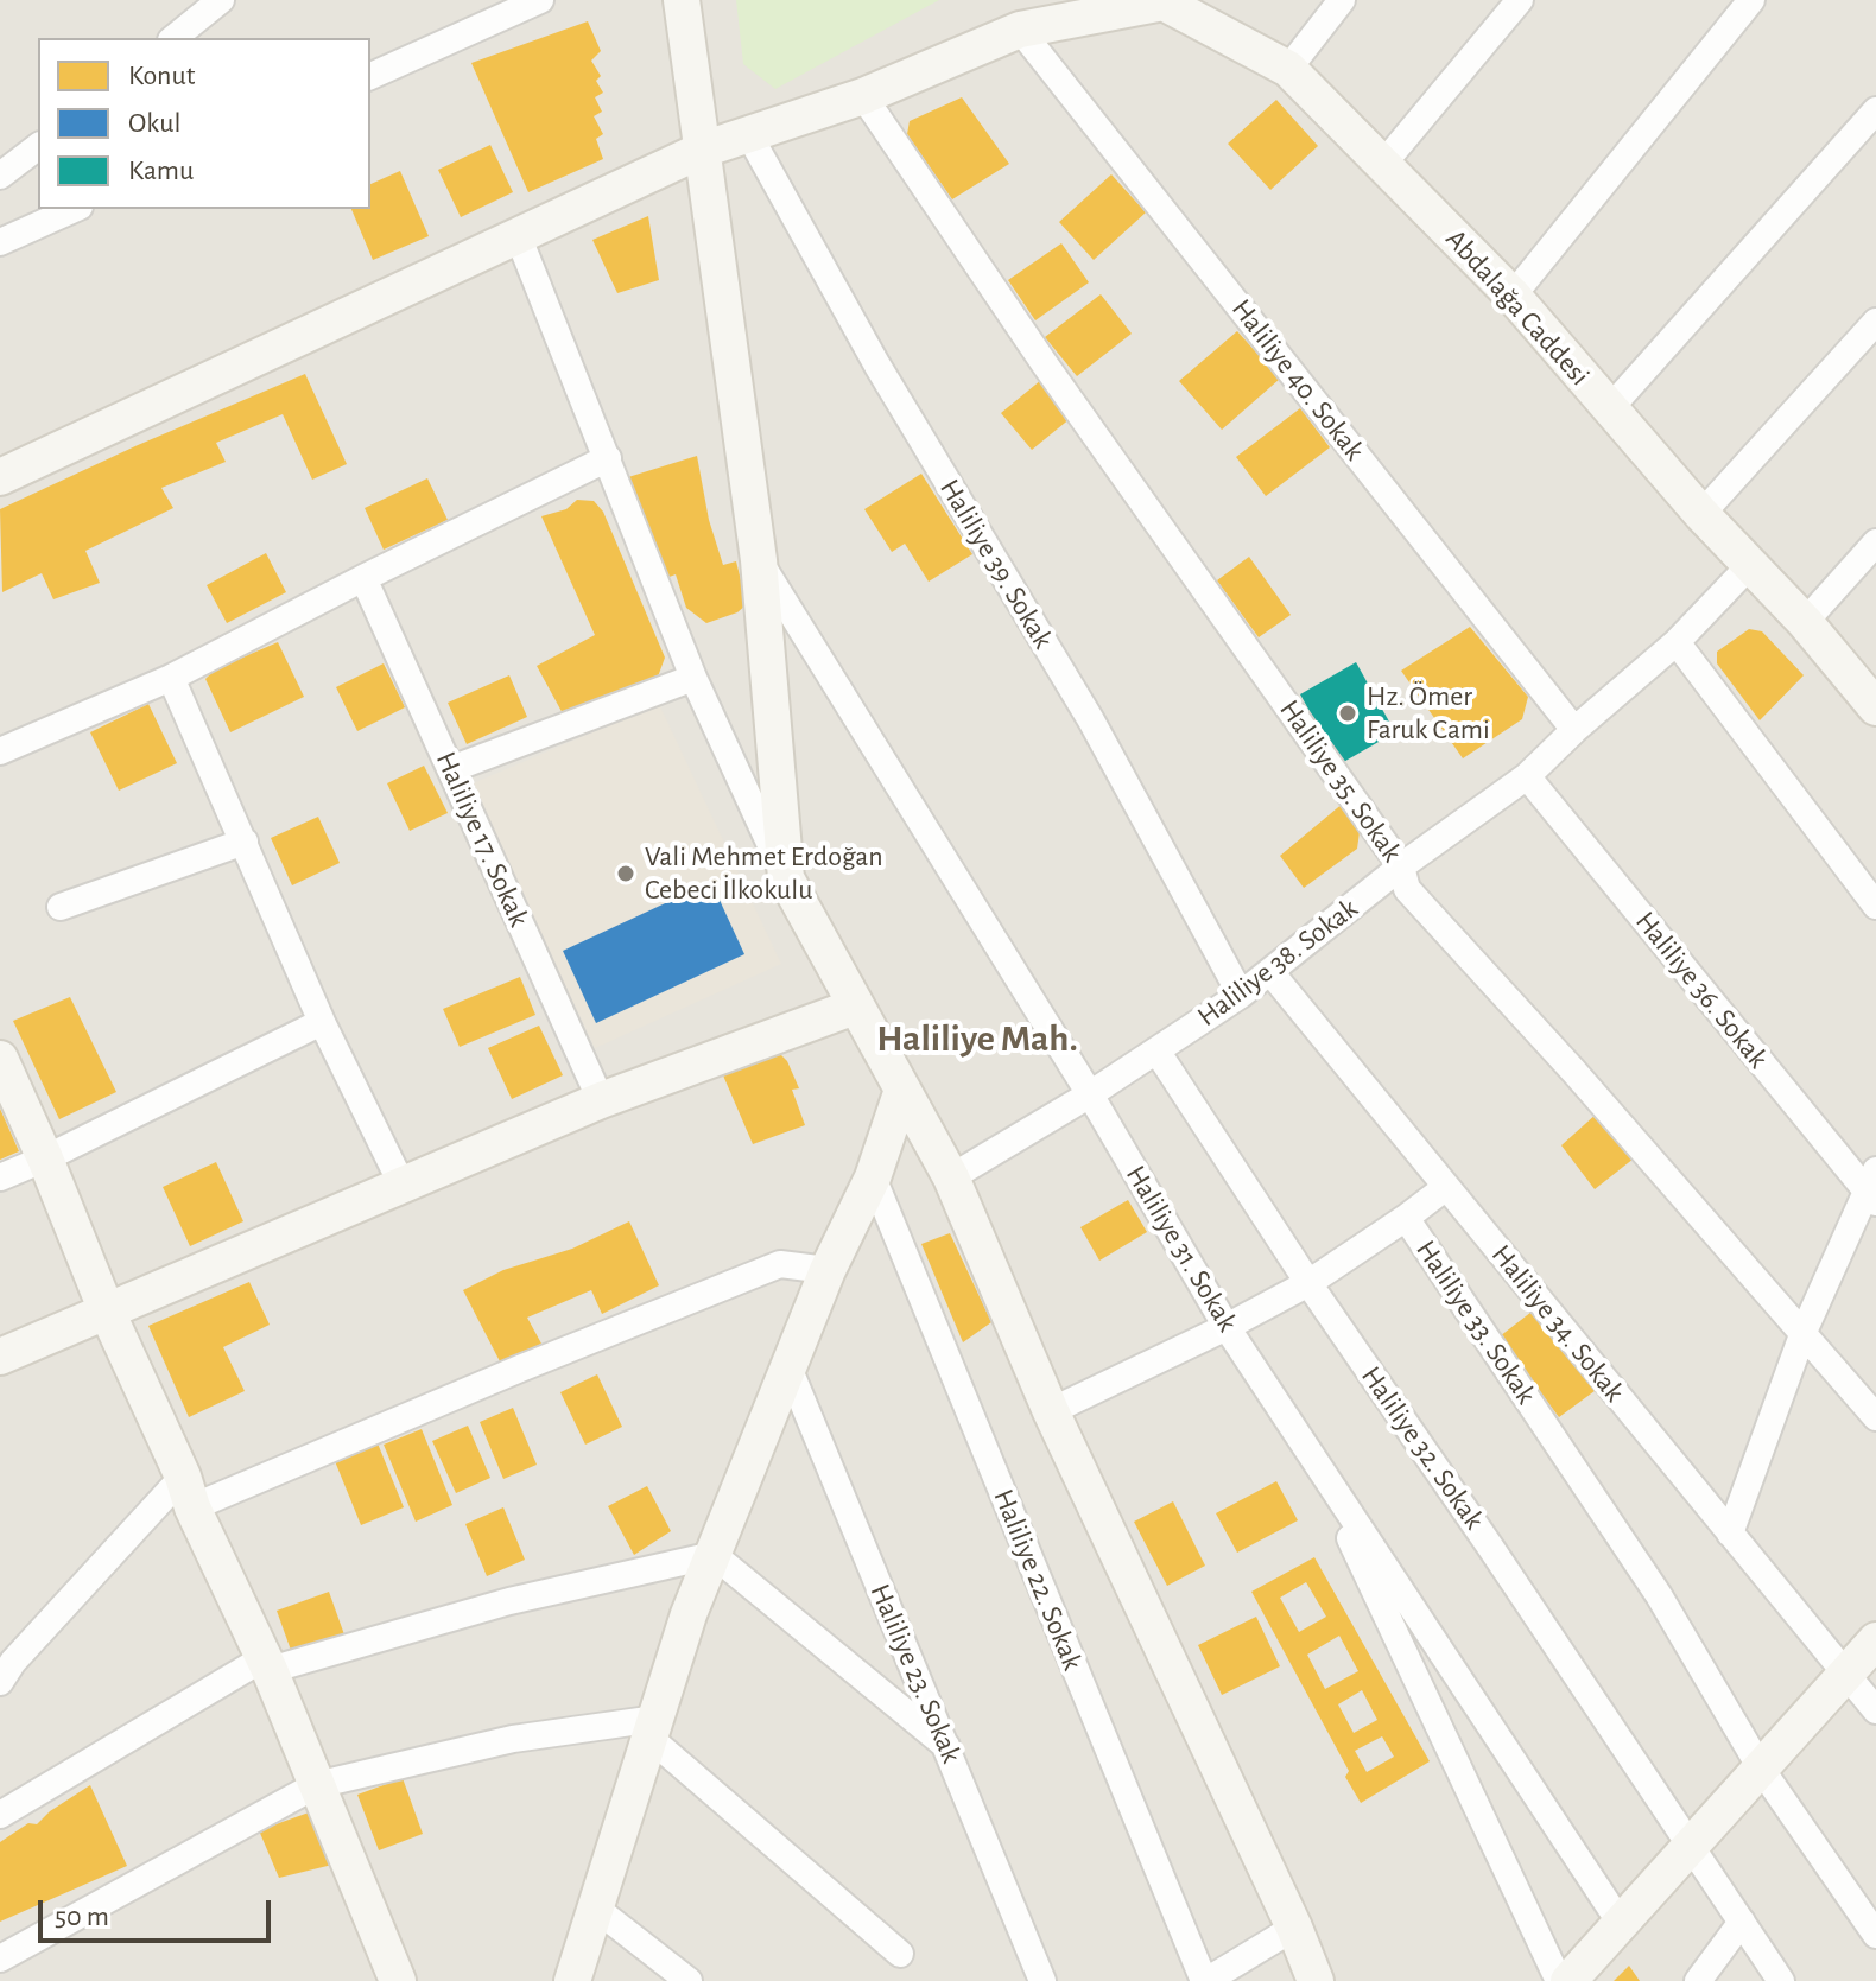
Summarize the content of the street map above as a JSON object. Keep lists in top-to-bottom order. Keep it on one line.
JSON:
{"streets":{"street":["Abdalağa Caddesi","Haliliye 40. Sokak","Haliliye 39. Sokak","Haliliye 35. Sokak","Haliliye 17. Sokak","Haliliye 38. Sokak","Haliliye 36. Sokak","Haliliye 31. Sokak","Haliliye 33. Sokak","Haliliye 34. Sokak","Haliliye 32. Sokak","Haliliye 22. Sokak","Haliliye 23. Sokak"]},"crossings":[["Abdalağa Caddesi","Haliliye 40. Sokak"],["Abdalağa Caddesi","Haliliye 39. Sokak"],["Abdalağa Caddesi","Haliliye 35. Sokak"],["Abdalağa Caddesi","Haliliye 38. Sokak"],["Haliliye 40. Sokak","Haliliye 38. Sokak"],["Haliliye 39. Sokak","Haliliye 38. Sokak"],["Haliliye 35. Sokak","Haliliye 38. Sokak"],["Haliliye 38. Sokak","Haliliye 36. Sokak"],["Haliliye 38. Sokak","Haliliye 31. Sokak"],["Haliliye 38. Sokak","Haliliye 34. Sokak"],["Haliliye 38. Sokak","Haliliye 32. Sokak"],["Haliliye 31. Sokak","Haliliye 33. Sokak"],["Haliliye 33. Sokak","Haliliye 32. Sokak"]],"districts":["Haliliye Mah."],"places":["Hz. Ömer Faruk Cami","Vali Mehmet Erdoğan Cebeci İlkokulu"],"legend":["Konut","Okul","Kamu"],"scale_bar":"50 m"}
